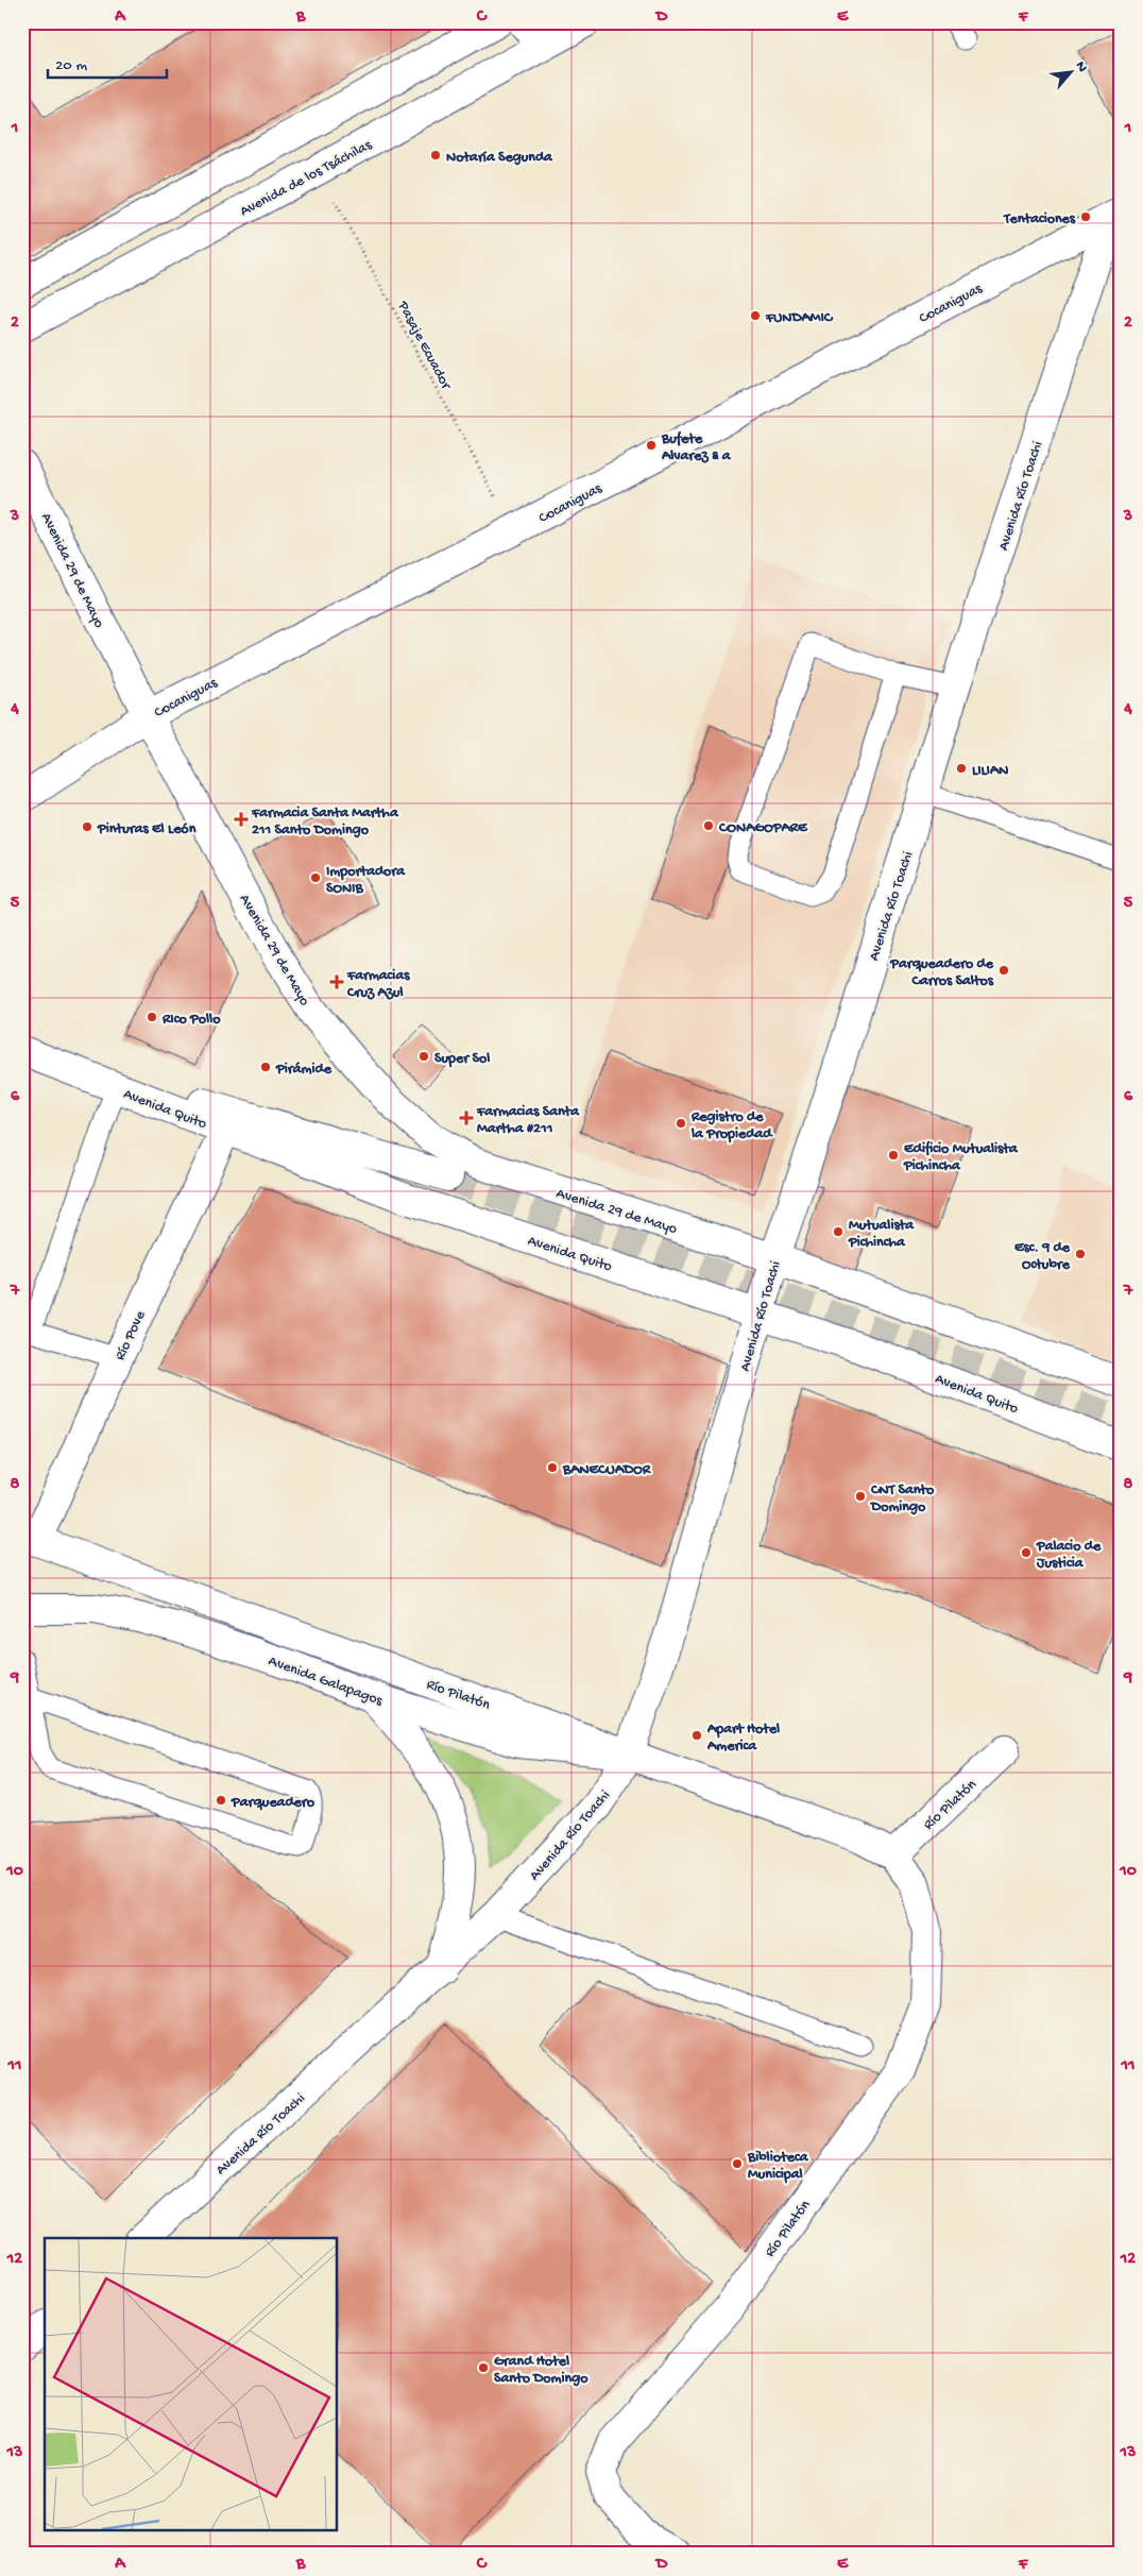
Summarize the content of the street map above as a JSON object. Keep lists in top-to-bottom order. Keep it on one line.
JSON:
{"streets":{"main road":["Avenida de los Tsáchilas","Cocaniguas","Avenida Río Toachi","Avenida 29 de Mayo","Avenida Quito","Río Pove","Avenida Galapagos","Río Pilatón"],"path":["Pasaje Ecuador"]},"crossings":[["Avenida de los Tsáchilas","Pasaje Ecuador"],["Cocaniguas","Pasaje Ecuador"],["Cocaniguas","Avenida 29 de Mayo"],["Avenida Río Toachi","Avenida 29 de Mayo"],["Avenida Río Toachi","Avenida Quito"],["Avenida Río Toachi","Avenida Galapagos"],["Avenida Río Toachi","Río Pilatón"],["Avenida Quito","Río Pove"],["Río Pove","Río Pilatón"],["Avenida Galapagos","Río Pilatón"]],"places":{"other":["Notaría Segunda","Tentaciones","FUNDAMIC","Bufete Alvarez & a","LILIAN","CONAGOPARE","Pinturas El León","Importadora SONIB","Parqueadero de Carros Saltos","RIco Pollo","Super Sol","Pirámide","Registro de la Propiedad","Edificio Mutualista Pichincha","Mutualista Pichincha","Esc. 9 de Octubre","BANECUADOR","CNT Santo Domingo","Palacio de Justicia","Apart Hotel America","Parqueadero","Biblioteca Municipal","Grand Hotel Santo Domingo"],"health":["Farmacia Santa Martha 211 Santo Domingo","Farmacias Cruz Azul","Farmacias Santa Martha #211"]},"scale_bar":"20 m","north":"top right","grid":{"columns":["A","B","C","D","E","F"],"rows":["1","2","3","4","5","6","7","8","9","10","11","12","13"]}}
